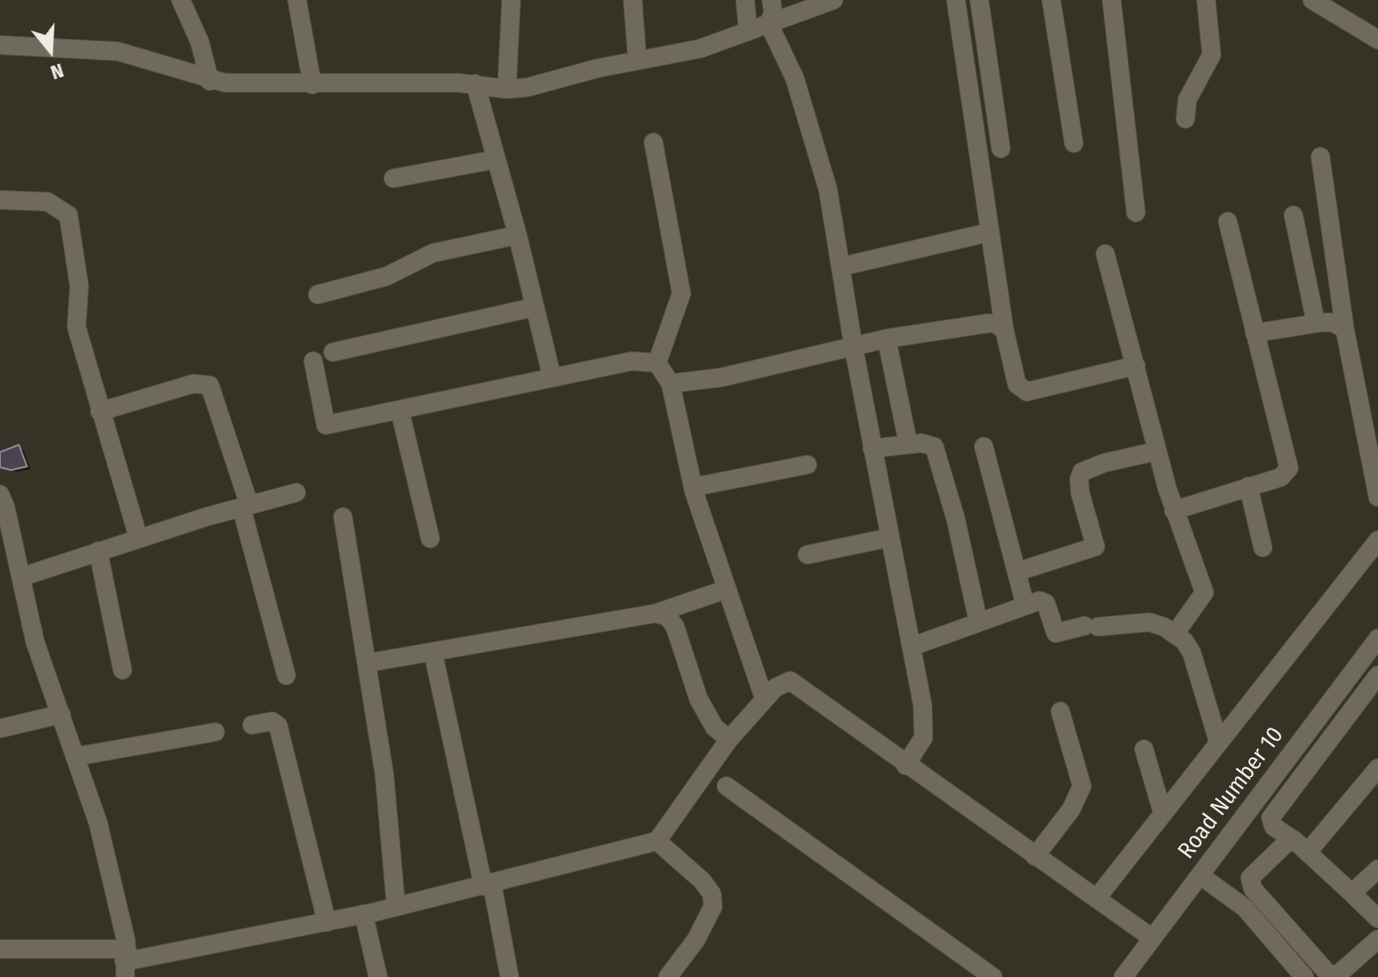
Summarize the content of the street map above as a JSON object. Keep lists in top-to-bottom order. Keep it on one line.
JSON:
{"streets":{"street":["Road Number 10"]},"north":"bottom"}
